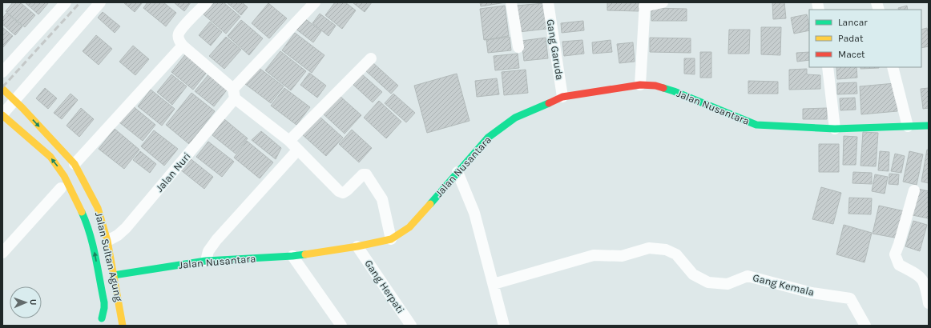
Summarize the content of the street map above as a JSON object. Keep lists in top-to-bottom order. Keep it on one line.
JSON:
{"streets":{"street":["Gang Garuda","Jalan Nusantara","Jalan Nuri","Jalan Sultan Agung","Gang Kemala","Gang Herpati"]},"crossings":[["Gang Garuda","Jalan Nusantara"],["Jalan Nusantara","Jalan Sultan Agung"],["Jalan Nusantara","Gang Herpati"],["Jalan Nuri","Jalan Sultan Agung"]],"legend":["Lancar","Padat","Macet"],"north":"right"}
